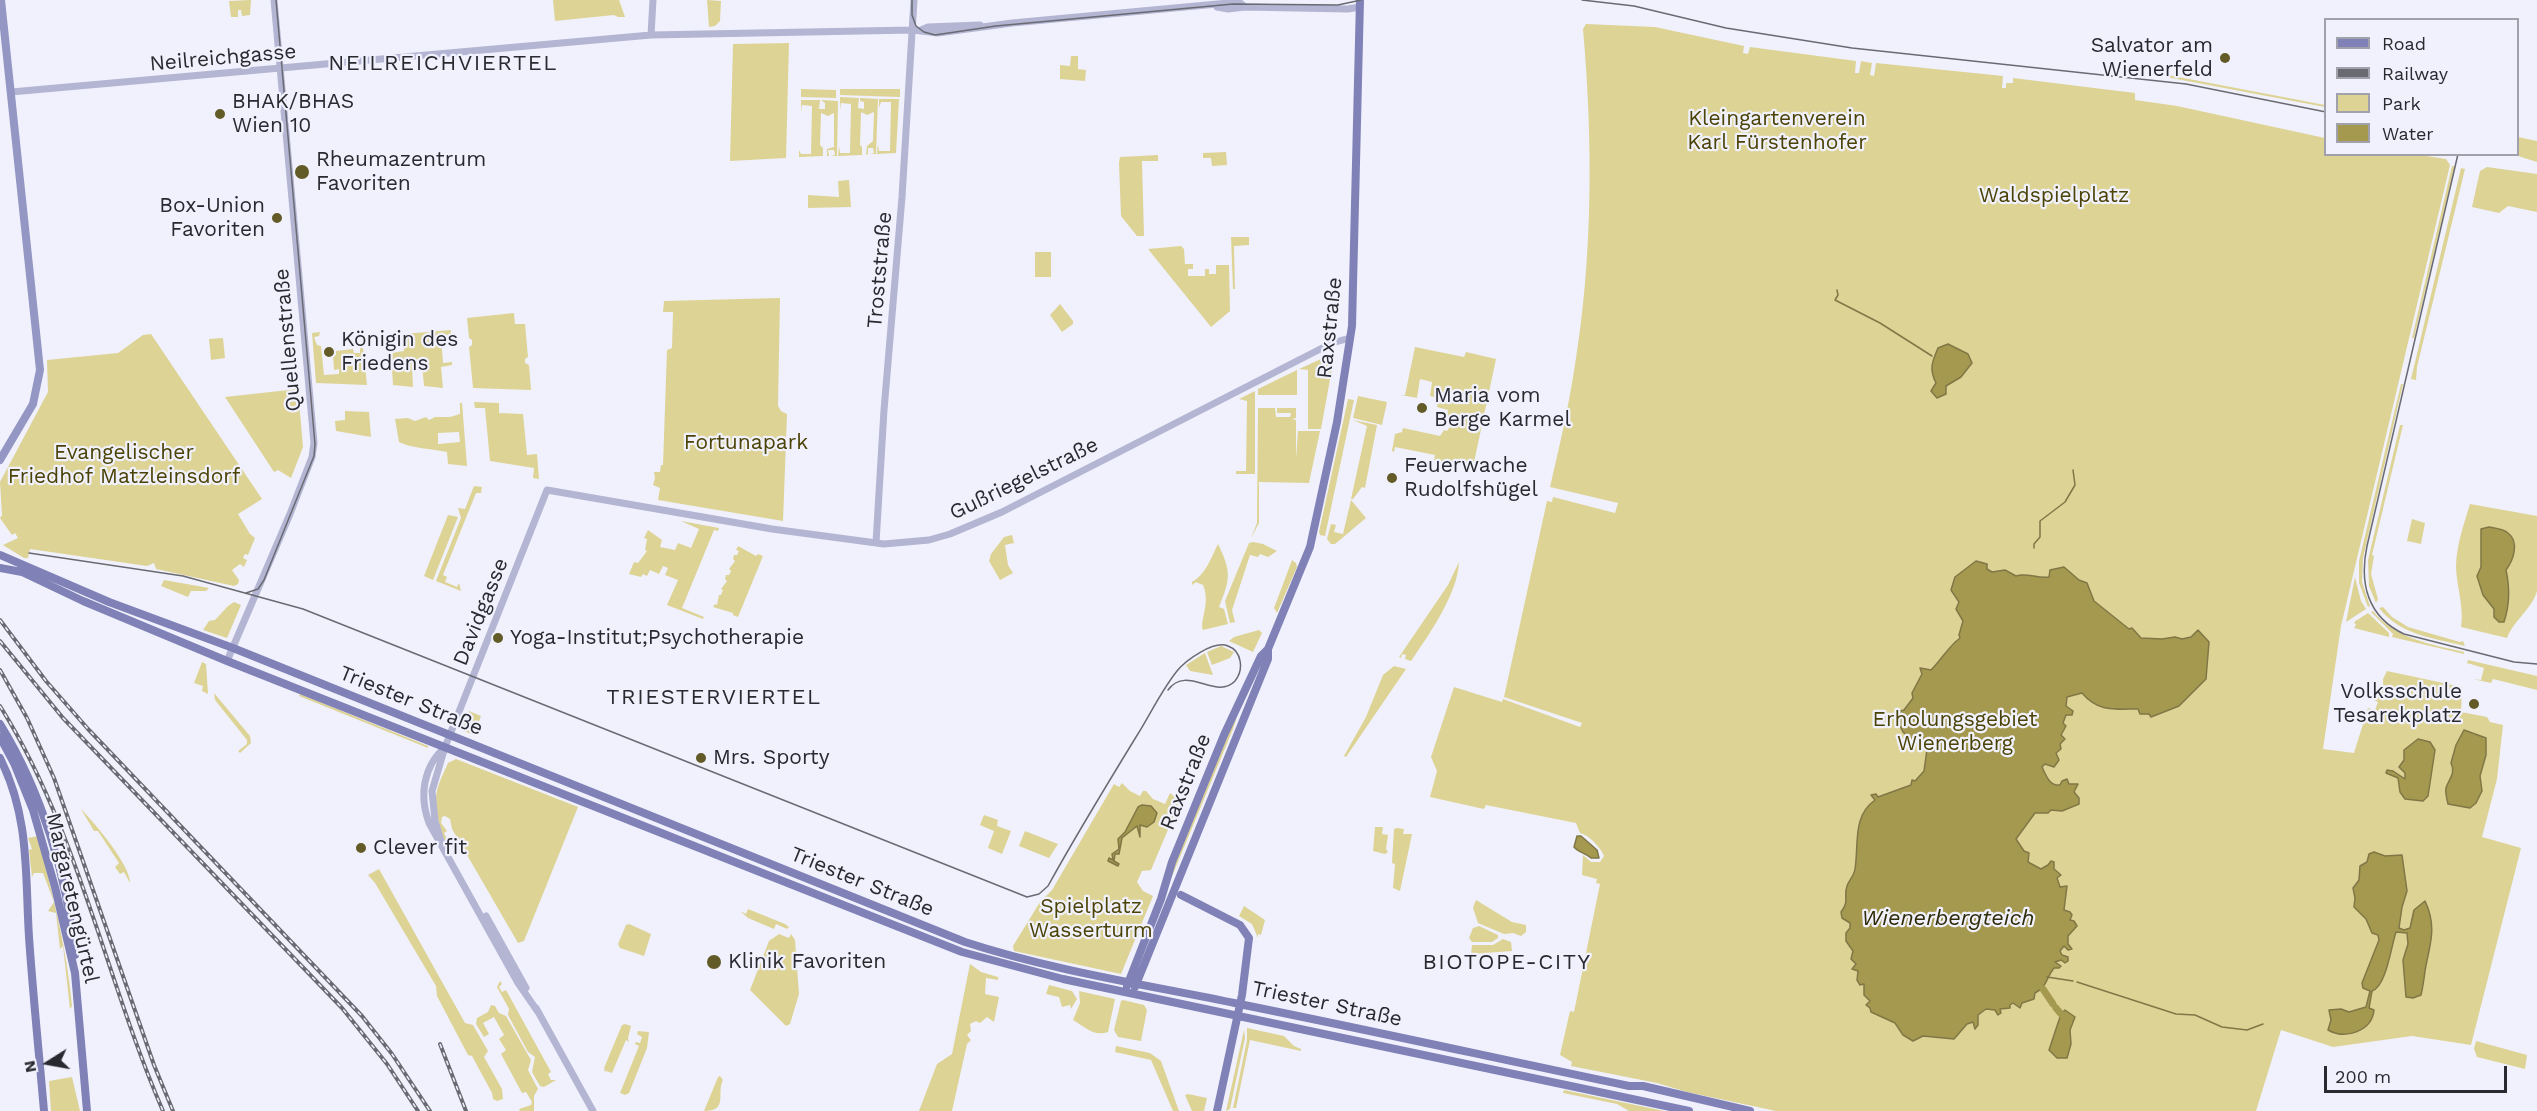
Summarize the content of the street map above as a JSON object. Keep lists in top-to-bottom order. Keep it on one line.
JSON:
{"streets":{"main road":["Raxstraße","Triester Straße","Margaretengürtel"],"street":["Neilreichgasse","Troststraße","Quellenstraße","Gußriegelstraße","Davidgasse"]},"crossings":[["Neilreichgasse","Troststraße"],["Neilreichgasse","Quellenstraße"],["Troststraße","Gußriegelstraße"],["Raxstraße","Gußriegelstraße"],["Raxstraße","Triester Straße"],["Quellenstraße","Triester Straße"],["Gußriegelstraße","Davidgasse"],["Davidgasse","Triester Straße"]],"districts":["NEILREICHVIERTEL","TRIESTERVIERTEL","BIOTOPE-CITY"],"water":["Wienerbergteich"],"parks":["Kleingartenverein Karl Fürstenhofer","Waldspielplatz","Fortunapark","Evangelischer Friedhof Matzleinsdorf","Erholungsgebiet Wienerberg","Spielplatz Wasserturm"],"places":["Salvator am Wienerfeld","BHAK/BHAS Wien 10","Rheumazentrum Favoriten","Box-Union Favoriten","Königin des Friedens","Maria vom Berge Karmel","Feuerwache Rudolfshügel","Yoga-Institut;Psychotherapie","Volksschule Tesarekplatz","Mrs. Sporty","Clever fit","Klinik Favoriten"],"legend":["Road","Railway","Park","Water"],"scale_bar":"200 m","north":"left"}
